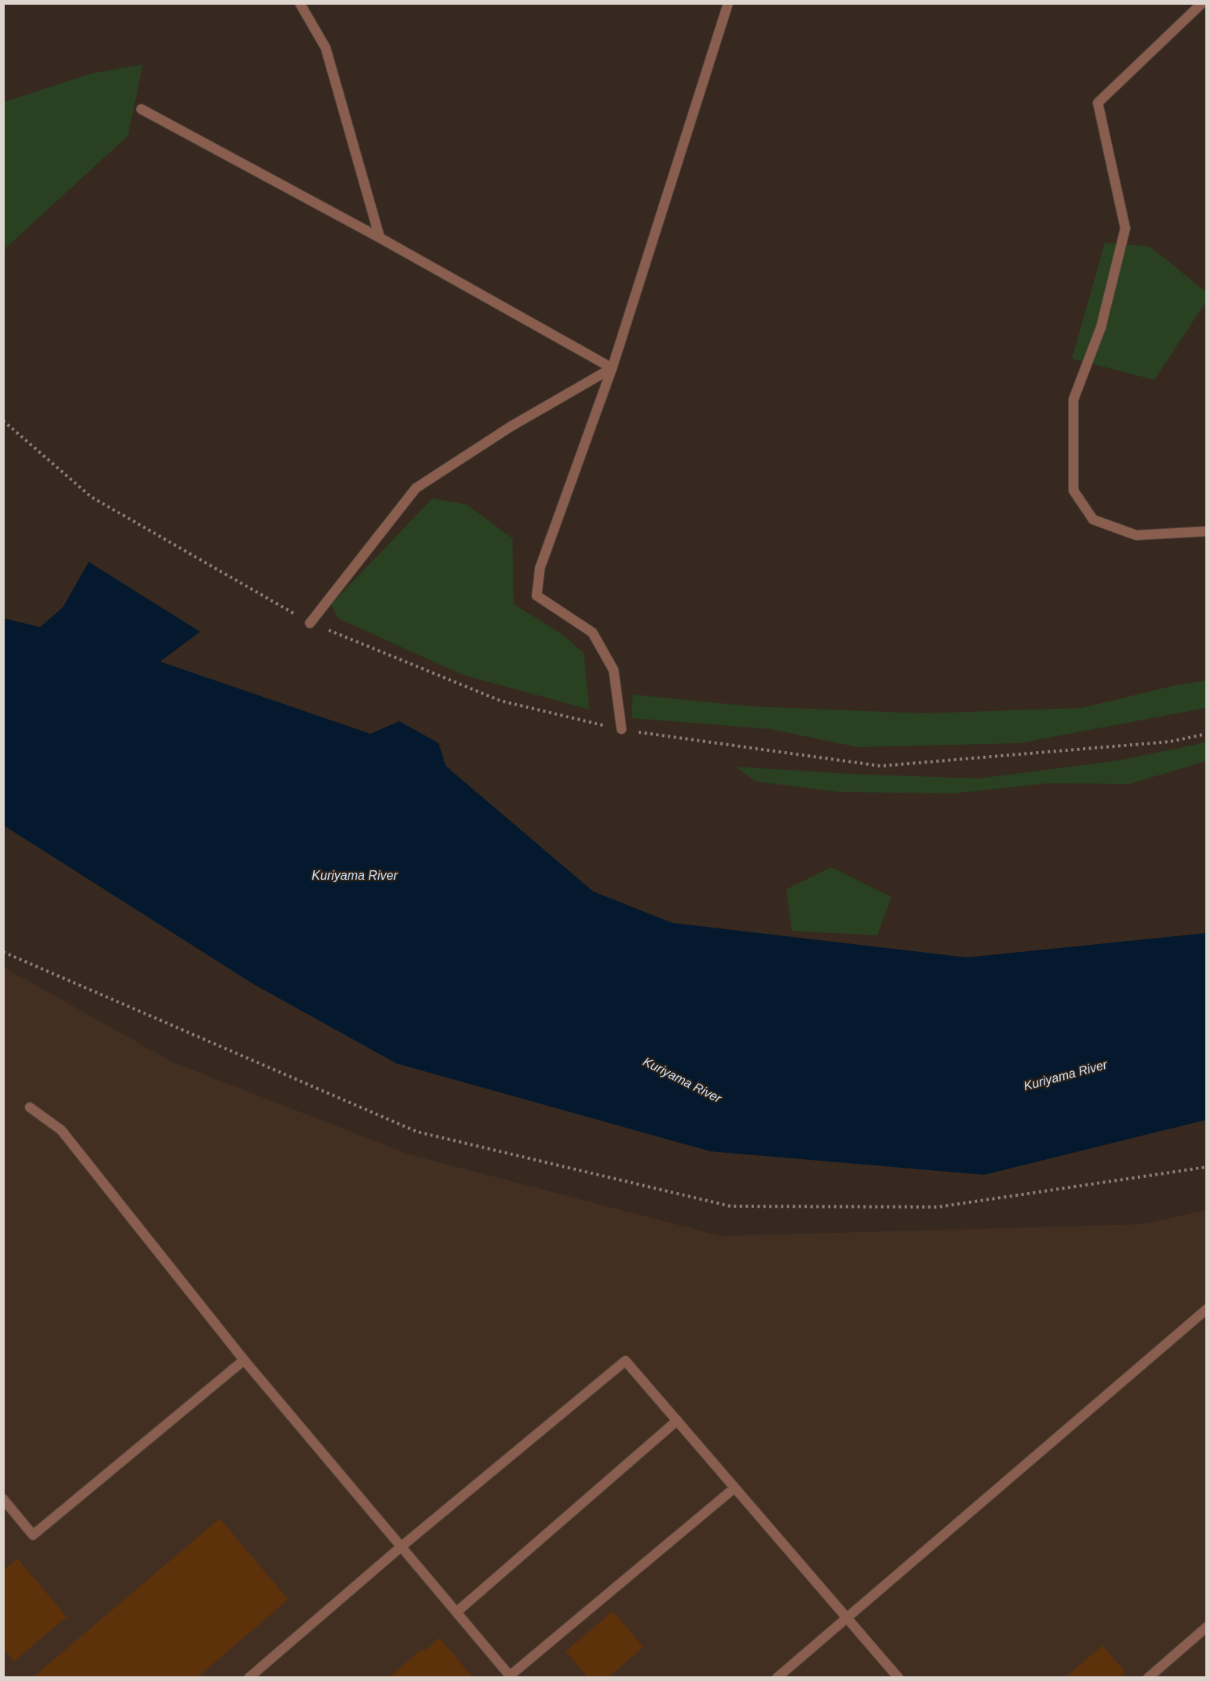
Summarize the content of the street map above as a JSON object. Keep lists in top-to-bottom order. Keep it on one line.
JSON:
{"water":["Kuriyama River"]}
